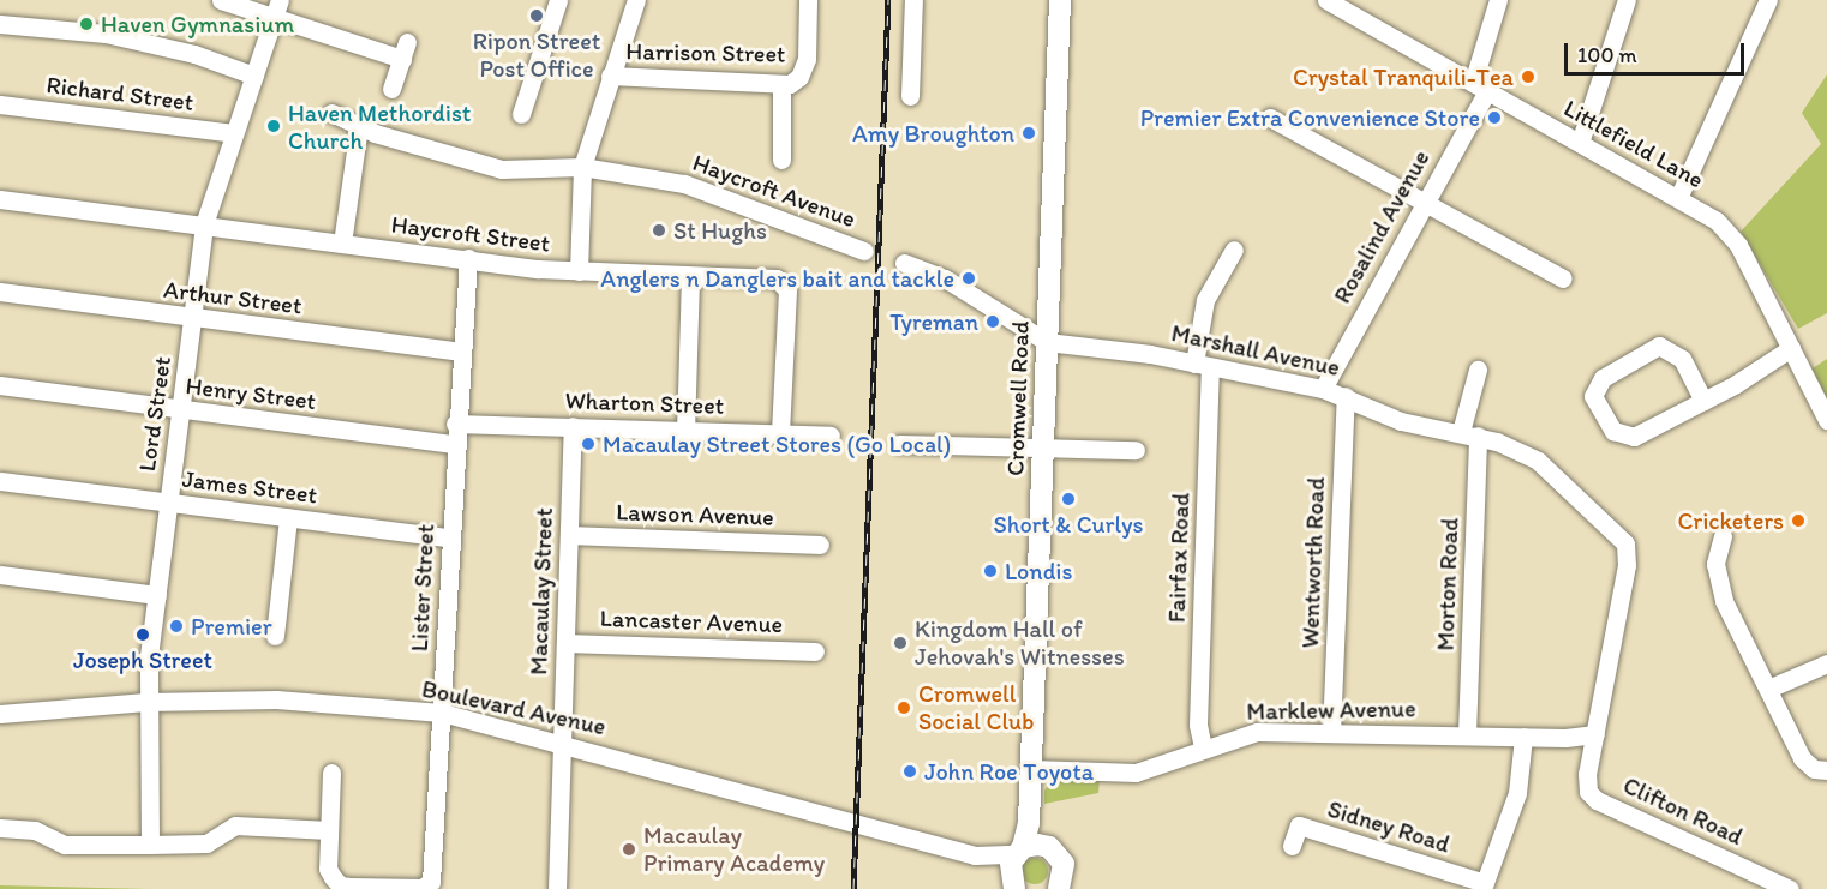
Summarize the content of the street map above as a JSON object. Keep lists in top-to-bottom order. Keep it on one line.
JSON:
{"streets":{"main road":["Cromwell Road"],"street":["Harrison Street","Richard Street","Littlefield Lane","Haycroft Avenue","Rosalind Avenue","Haycroft Street","Arthur Street","Marshall Avenue","Henry Street","Wharton Street","Lord Street","James Street","Lawson Avenue","Fairfax Road","Wentworth Road","Morton Road","Lister Street","Macaulay Street","Lancaster Avenue","Boulevard Avenue","Marklew Avenue","Clifton Road","Sidney Road"]},"crossings":[["Richard Street","Lord Street"],["Littlefield Lane","Rosalind Avenue"],["Rosalind Avenue","Marshall Avenue"],["Haycroft Street","Wharton Street"],["Haycroft Street","Lord Street"],["Haycroft Street","Lister Street"],["Arthur Street","Lord Street"],["Arthur Street","Lister Street"],["Marshall Avenue","Cromwell Road"],["Marshall Avenue","Fairfax Road"],["Marshall Avenue","Wentworth Road"],["Marshall Avenue","Morton Road"],["Marshall Avenue","Clifton Road"],["Henry Street","Lord Street"],["Henry Street","Lister Street"],["Cromwell Road","Boulevard Avenue"],["Cromwell Road","Marklew Avenue"],["Wharton Street","Lister Street"],["Wharton Street","Macaulay Street"],["Lord Street","James Street"],["Lord Street","Boulevard Avenue"],["James Street","Lister Street"],["Lawson Avenue","Macaulay Street"],["Fairfax Road","Marklew Avenue"],["Wentworth Road","Marklew Avenue"],["Morton Road","Marklew Avenue"],["Lister Street","Boulevard Avenue"],["Macaulay Street","Lancaster Avenue"],["Macaulay Street","Boulevard Avenue"],["Marklew Avenue","Clifton Road"]],"places":["Ripon Street Post Office","Haven Gymnasium","Crystal Tranquili-Tea","Premier Extra Convenience Store","Haven Methordist Church","Amy Broughton","St Hughs","Anglers n Danglers bait and tackle","Tyreman","Macaulay Street Stores (Go Local)","Short & Curlys","Cricketers","Londis","Premier","Joseph Street","Kingdom Hall of Jehovah's Witnesses","Cromwell Social Club","John Roe Toyota","Macaulay Primary Academy"],"scale_bar":"100 m"}
